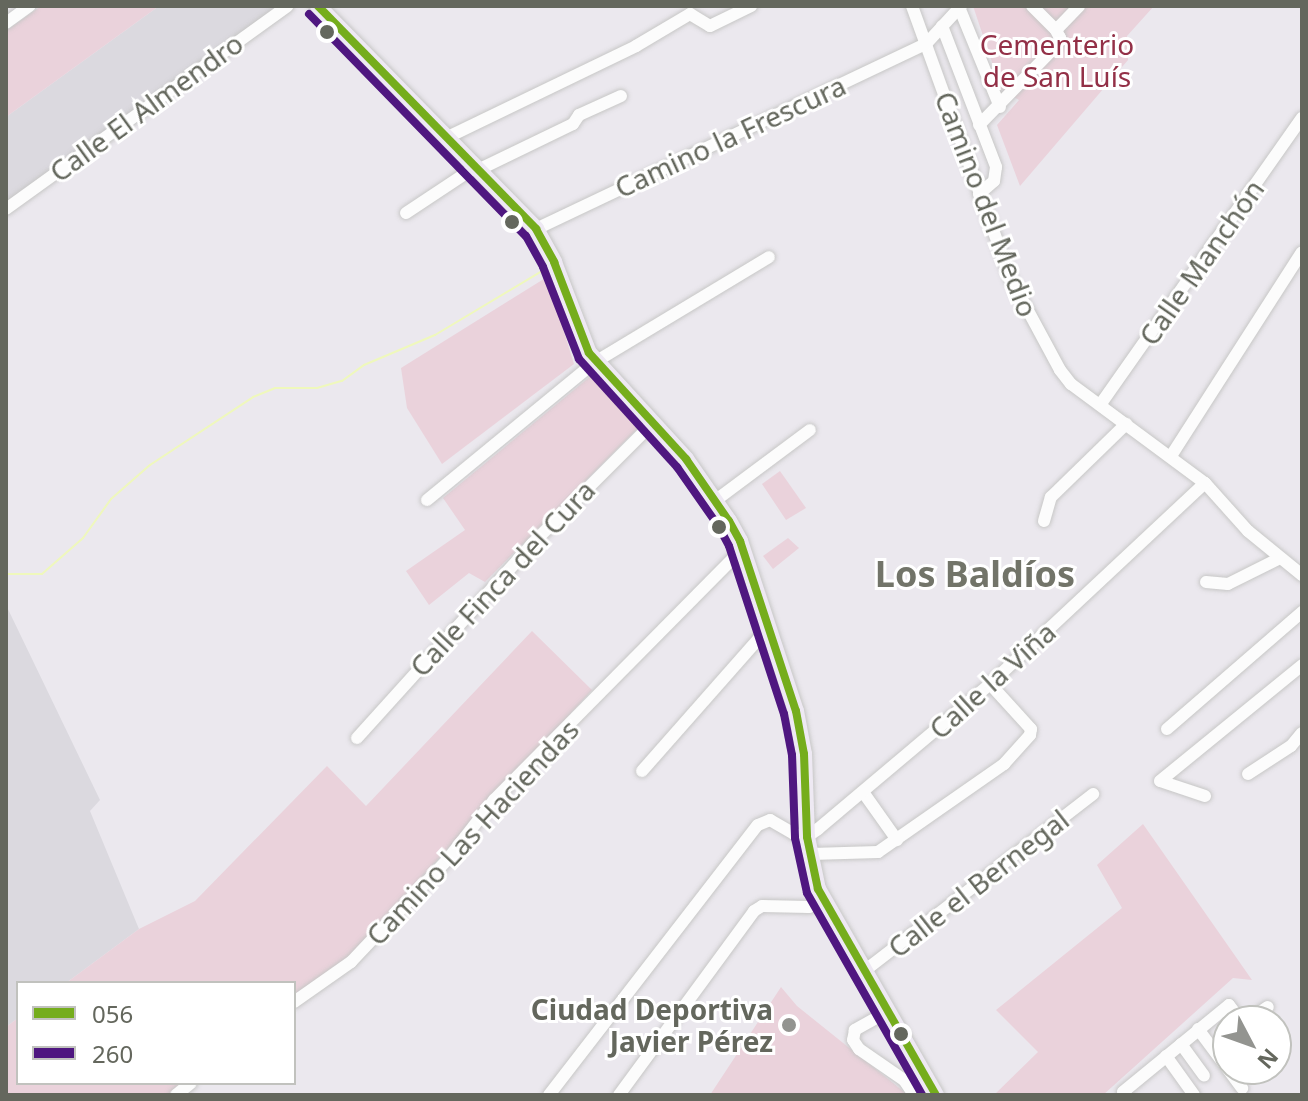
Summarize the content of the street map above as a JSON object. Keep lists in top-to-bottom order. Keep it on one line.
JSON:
{"streets":{"street":["Calle El Almendro","Camino la Frescura","Camino del Medio","Calle Manchón","Calle Finca del Cura","Calle la Viña","Camino Las Haciendas","Calle el Bernegal"]},"crossings":[["Camino la Frescura","Camino del Medio"],["Camino del Medio","Calle Manchón"],["Camino del Medio","Calle la Viña"]],"districts":["Los Baldíos"],"parks":["Cementerio de San Luís"],"places":["Ciudad Deportiva Javier Pérez"],"lines":["transit line 056","transit line 260"],"legend":["056","260"],"north":"bottom right"}
